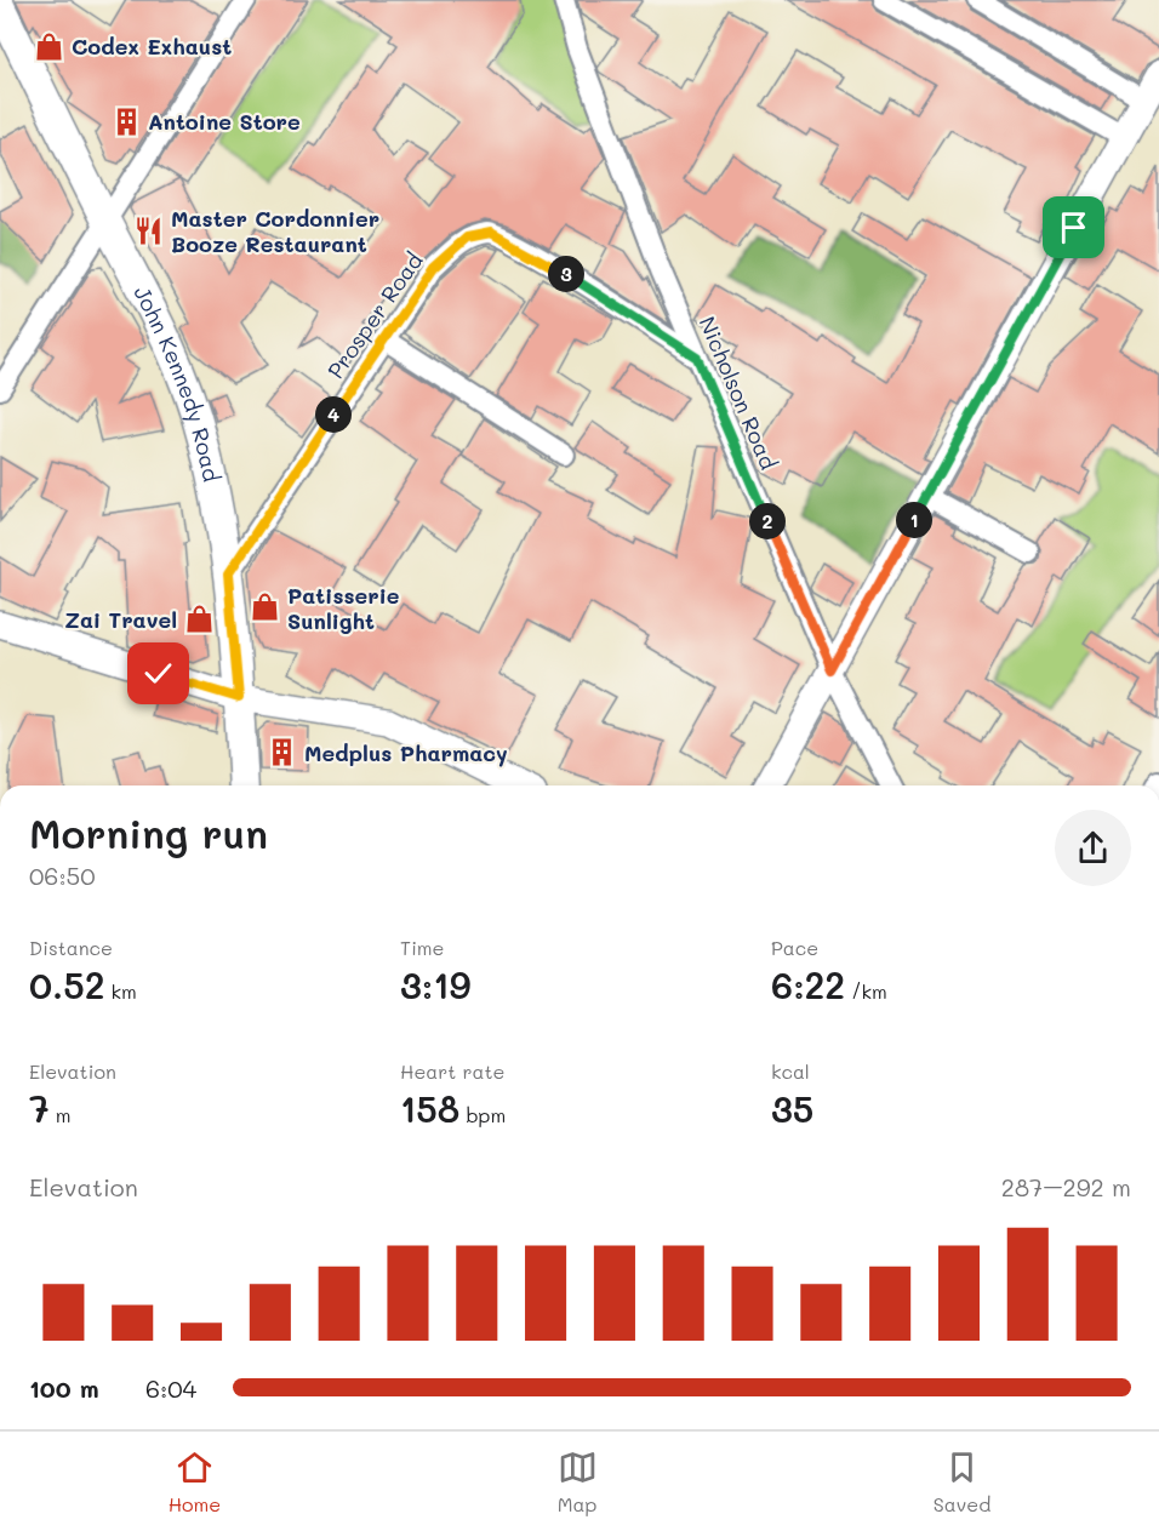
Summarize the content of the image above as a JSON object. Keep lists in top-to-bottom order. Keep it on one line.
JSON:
{"streets":{"main road":["John Kennedy Road"],"street":["Prosper Road","Nicholson Road"]},"crossings":[["Prosper Road","John Kennedy Road"],["Prosper Road","Nicholson Road"]],"places":{"shop":["Codex Exhaust","Patisserie Sunlight","Zai Travel"],"building":["Antoine Store","Medplus Pharmacy"],"restaurant":["Master Cordonnier Booze Restaurant"]},"page":{"pins":["3","4","1","2"],"heading":["Morning run","06:50"],"stats":[["Distance","0.52 km"],["Time","3:19"],["Pace","6:22 /km"],["Elevation","7 m"],["Heart rate","158 bpm"],["kcal","35"]],"chart":["Elevation","287–292 m"],"list":[{"name":"100 m","note":"6:04"}],"tabs":["Home","Map","Saved"]}}
